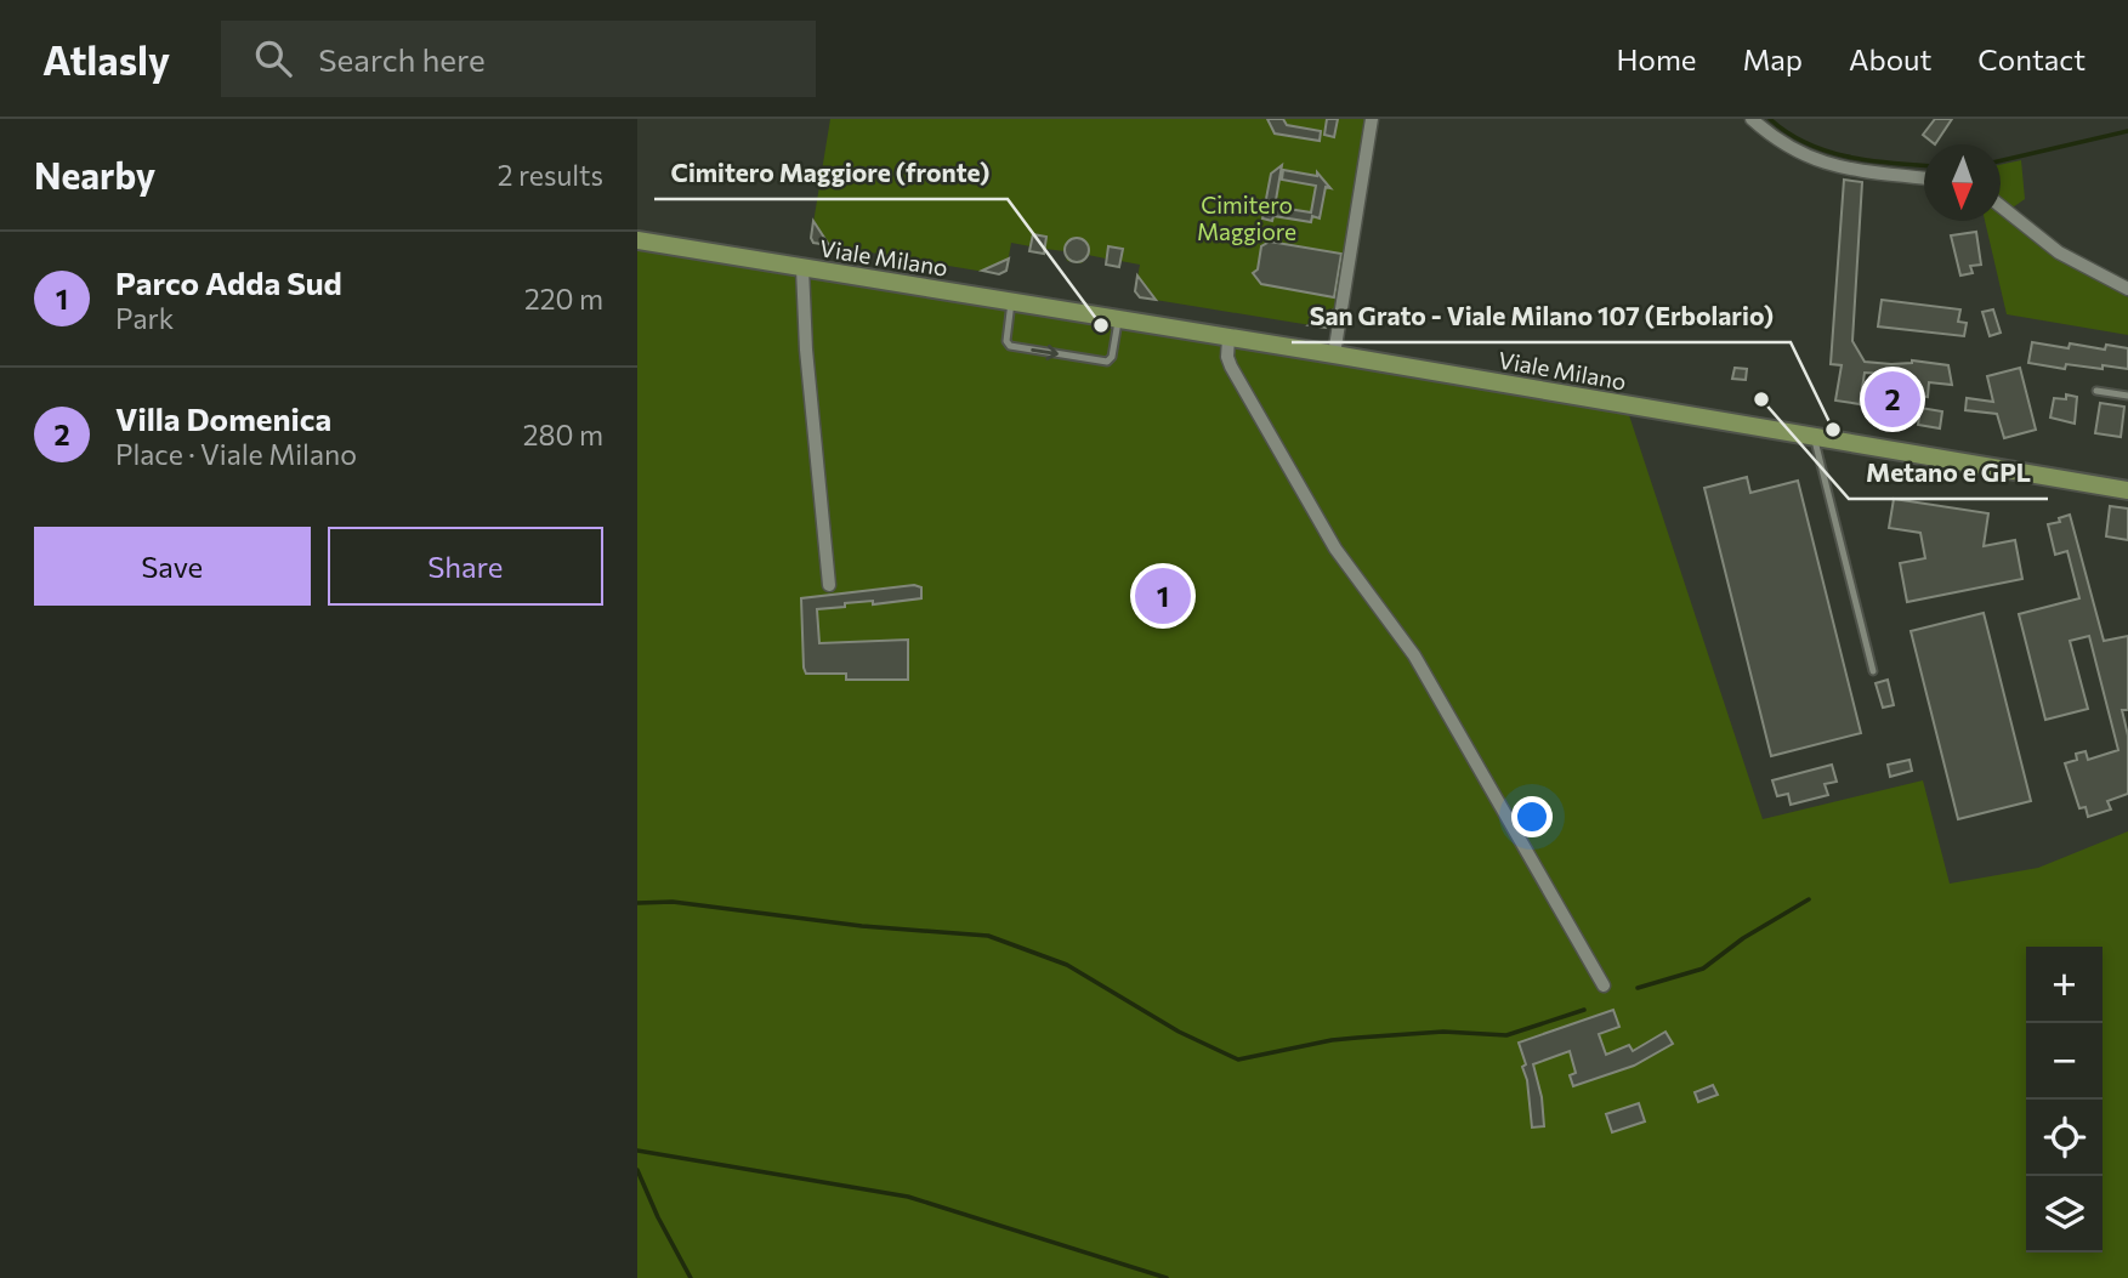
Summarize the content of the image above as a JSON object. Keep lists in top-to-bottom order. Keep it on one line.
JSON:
{"streets":{"street":["Viale Milano"]},"parks":["Cimitero Maggiore"],"places":["Cimitero Maggiore (fronte)","Metano e GPL","San Grato - Viale Milano 107 (Erbolario)"],"north":"bottom","page":{"header":"Atlasly","search":"Search here","nav":["Home","Map","About","Contact"],"heading":["Nearby","2 results"],"list":[{"mark":"1","name":"Parco Adda Sud","note":"Park","value":"220 m"},{"mark":"2","name":"Villa Domenica","note":"Place · Viale Milano","value":"280 m"}],"pins":["2","1"],"buttons":["Save","Share"],"map_buttons":["+","−"]}}
